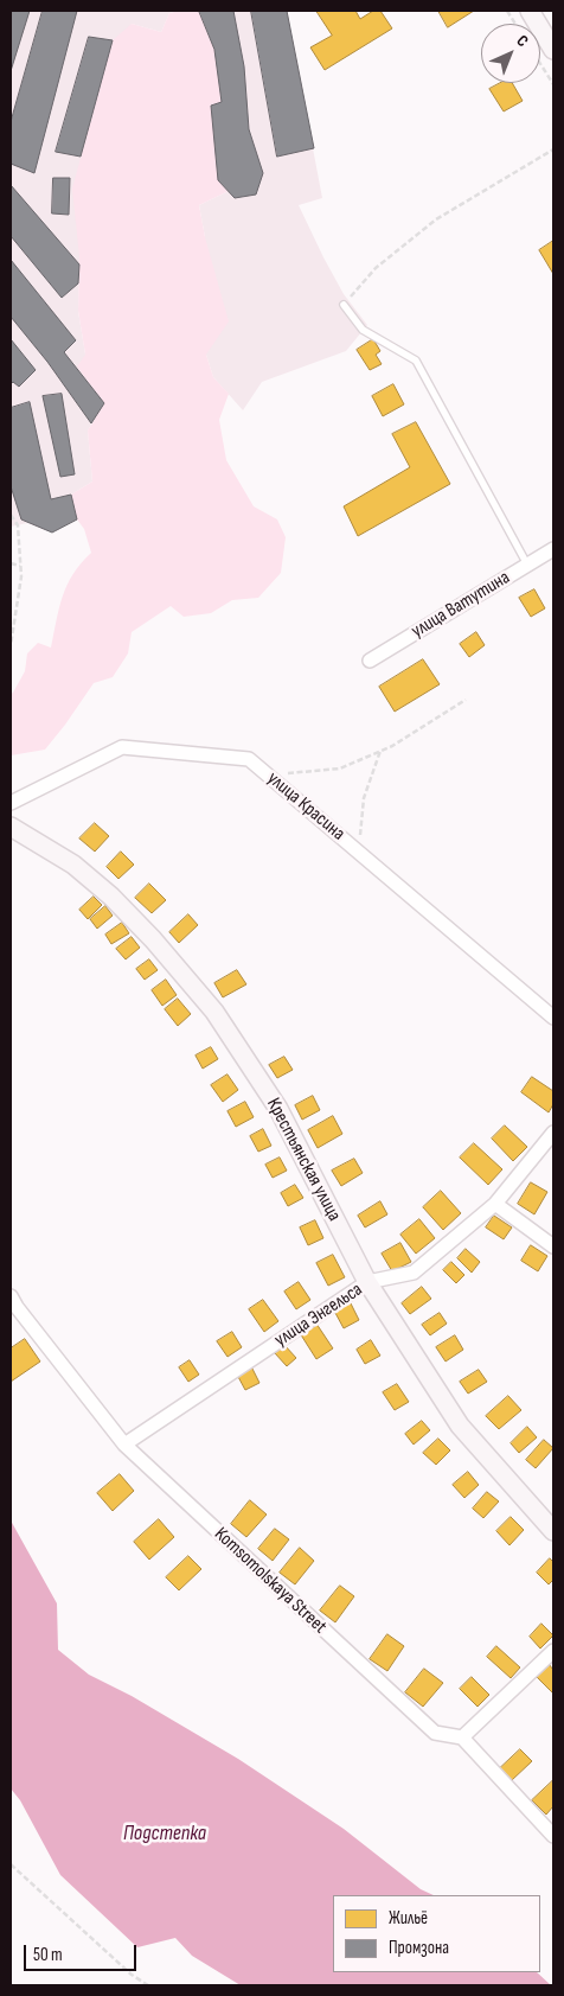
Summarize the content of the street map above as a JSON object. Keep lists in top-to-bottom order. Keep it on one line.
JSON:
{"streets":{"street":["улица Ватутина","улица Красина","Крестьянская улица","улица Энгельса","Komsomolskaya Street"]},"crossings":[["Крестьянская улица","улица Энгельса"],["улица Энгельса","Komsomolskaya Street"]],"water":["Подстепка"],"legend":["Жильё","Промзона"],"scale_bar":"50 m","north":"top right"}
